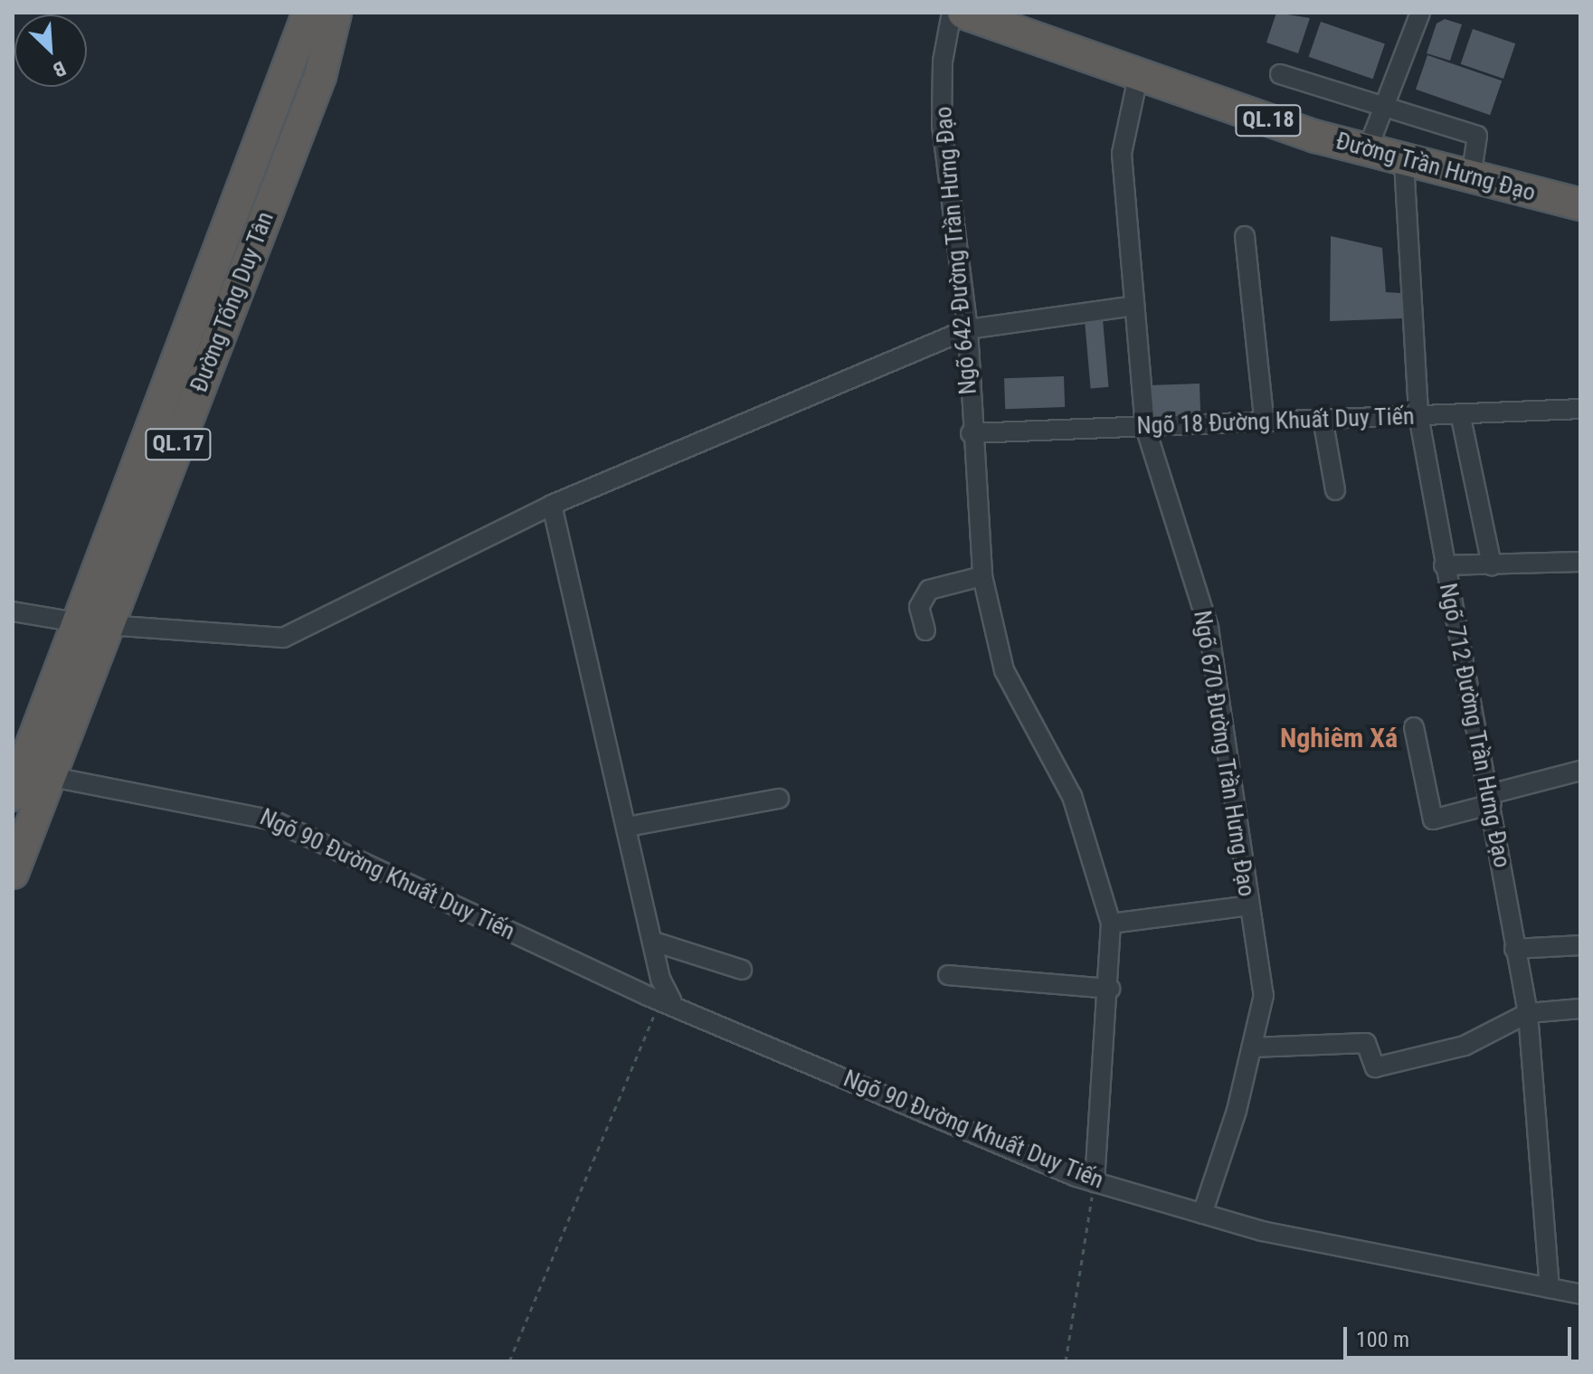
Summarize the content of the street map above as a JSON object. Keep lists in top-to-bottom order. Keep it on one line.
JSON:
{"streets":{"highway":["QL.18","Đường Trần Hưng Đạo","Đường Tống Duy Tân","QL.17"],"street":["Ngõ 642 Đường Trần Hưng Đạo","Ngõ 18 Đường Khuất Duy Tiến","Ngõ 712 Đường Trần Hưng Đạo","Ngõ 670 Đường Trần Hưng Đạo","Ngõ 90 Đường Khuất Duy Tiến"]},"crossings":[["Đường Trần Hưng Đạo","Ngõ 712 Đường Trần Hưng Đạo"],["Đường Trần Hưng Đạo","Ngõ 670 Đường Trần Hưng Đạo"],["Ngõ 642 Đường Trần Hưng Đạo","Ngõ 18 Đường Khuất Duy Tiến"],["Ngõ 642 Đường Trần Hưng Đạo","Ngõ 90 Đường Khuất Duy Tiến"],["Đường Tống Duy Tân","Ngõ 90 Đường Khuất Duy Tiến"],["Ngõ 18 Đường Khuất Duy Tiến","Ngõ 712 Đường Trần Hưng Đạo"],["Ngõ 18 Đường Khuất Duy Tiến","Ngõ 670 Đường Trần Hưng Đạo"],["Ngõ 712 Đường Trần Hưng Đạo","Ngõ 90 Đường Khuất Duy Tiến"],["Ngõ 670 Đường Trần Hưng Đạo","Ngõ 90 Đường Khuất Duy Tiến"]],"districts":["Nghiêm Xá"],"scale_bar":"100 m","north":"bottom right"}
